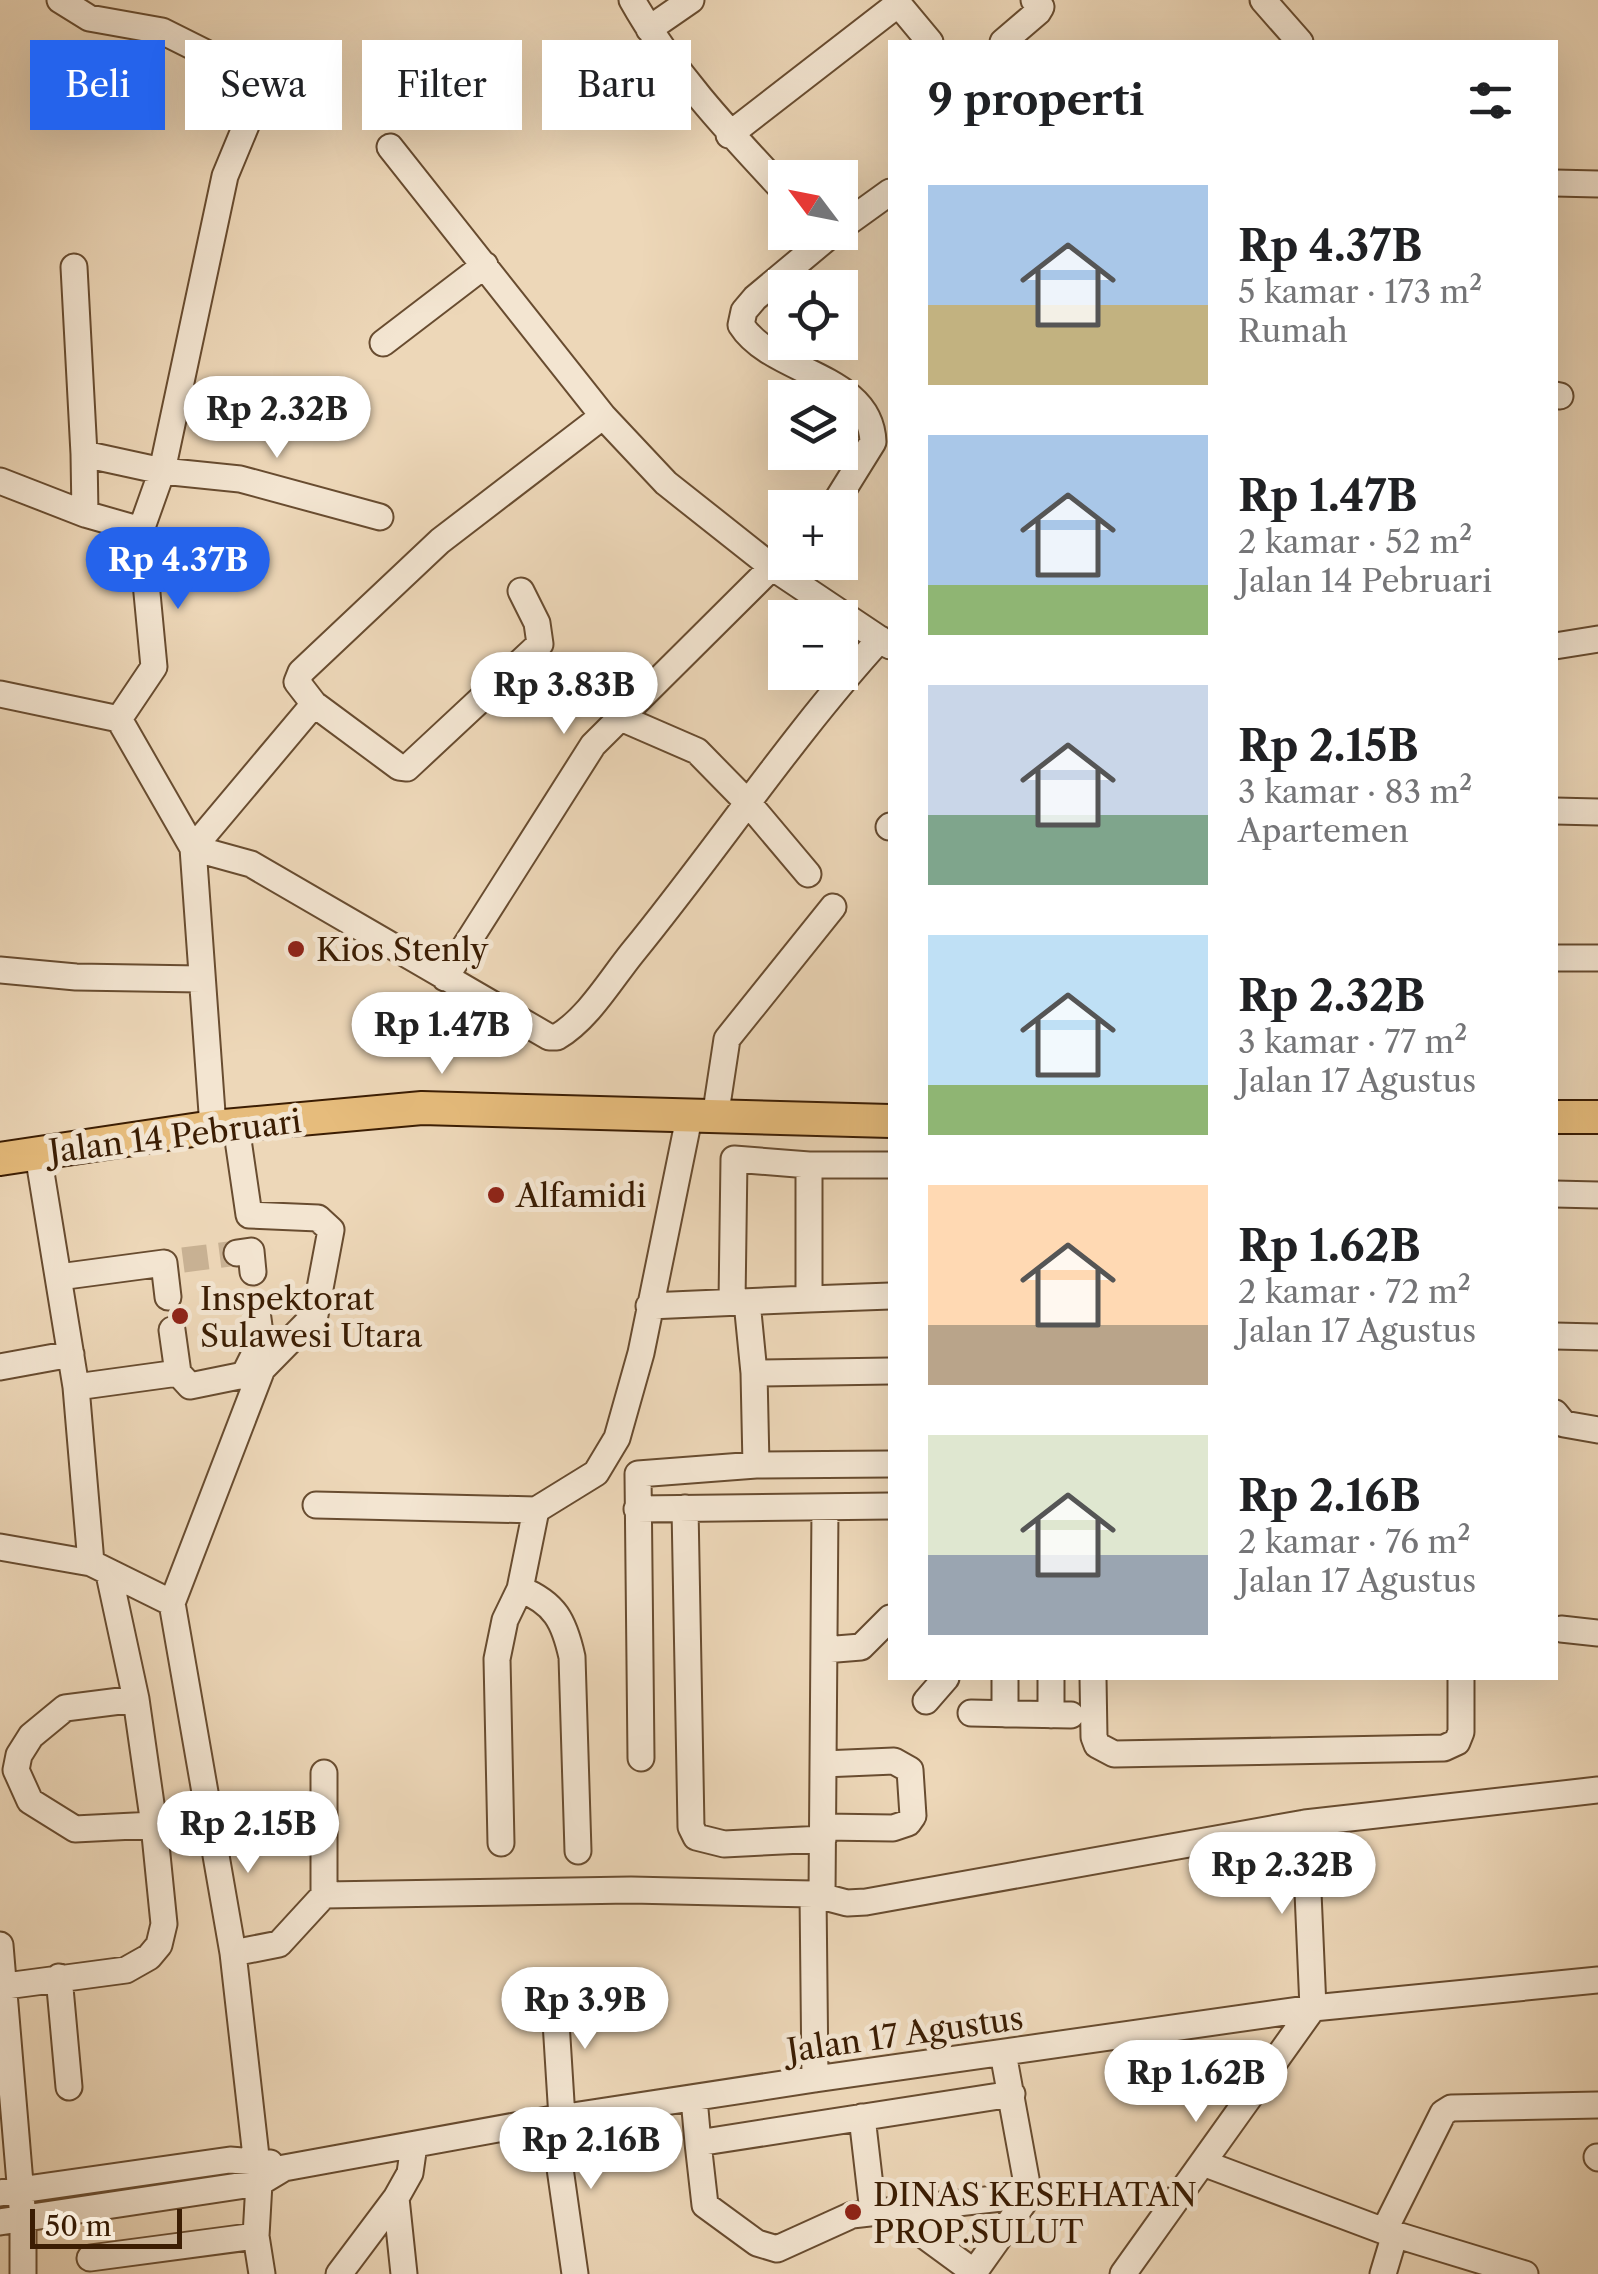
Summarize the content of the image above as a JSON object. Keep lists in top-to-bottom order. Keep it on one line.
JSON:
{"streets":{"main road":["Jalan 14 Pebruari"],"street":["Jalan 17 Agustus"]},"places":["Kios Stenly","Alfamidi","Inspektorat Sulawesi Utara","DINAS KESEHATAN PROP.SULUT"],"scale_bar":"50 m","north":"top left","page":{"chip":["Beli","Sewa","Filter","Baru"],"heading":"9 properti","map_buttons":["+","−"],"list":[{"name":"Rp 4.37B","note":"5 kamar · 173 m² · Rumah"},{"name":"Rp 1.47B","note":"2 kamar · 52 m² · Jalan 14 Pebruari"},{"name":"Rp 2.15B","note":"3 kamar · 83 m² · Apartemen"},{"name":"Rp 2.32B","note":"3 kamar · 77 m² · Jalan 17 Agustus"},{"name":"Rp 1.62B","note":"2 kamar · 72 m² · Jalan 17 Agustus"},{"name":"Rp 2.16B","note":"2 kamar · 76 m² · Jalan 17 Agustus"}],"price":["Rp 2.32B","Rp 4.37B","Rp 3.83B","Rp 1.47B","Rp 2.15B","Rp 2.32B","Rp 3.9B","Rp 1.62B","Rp 2.16B"],"scale":"50 m"}}
